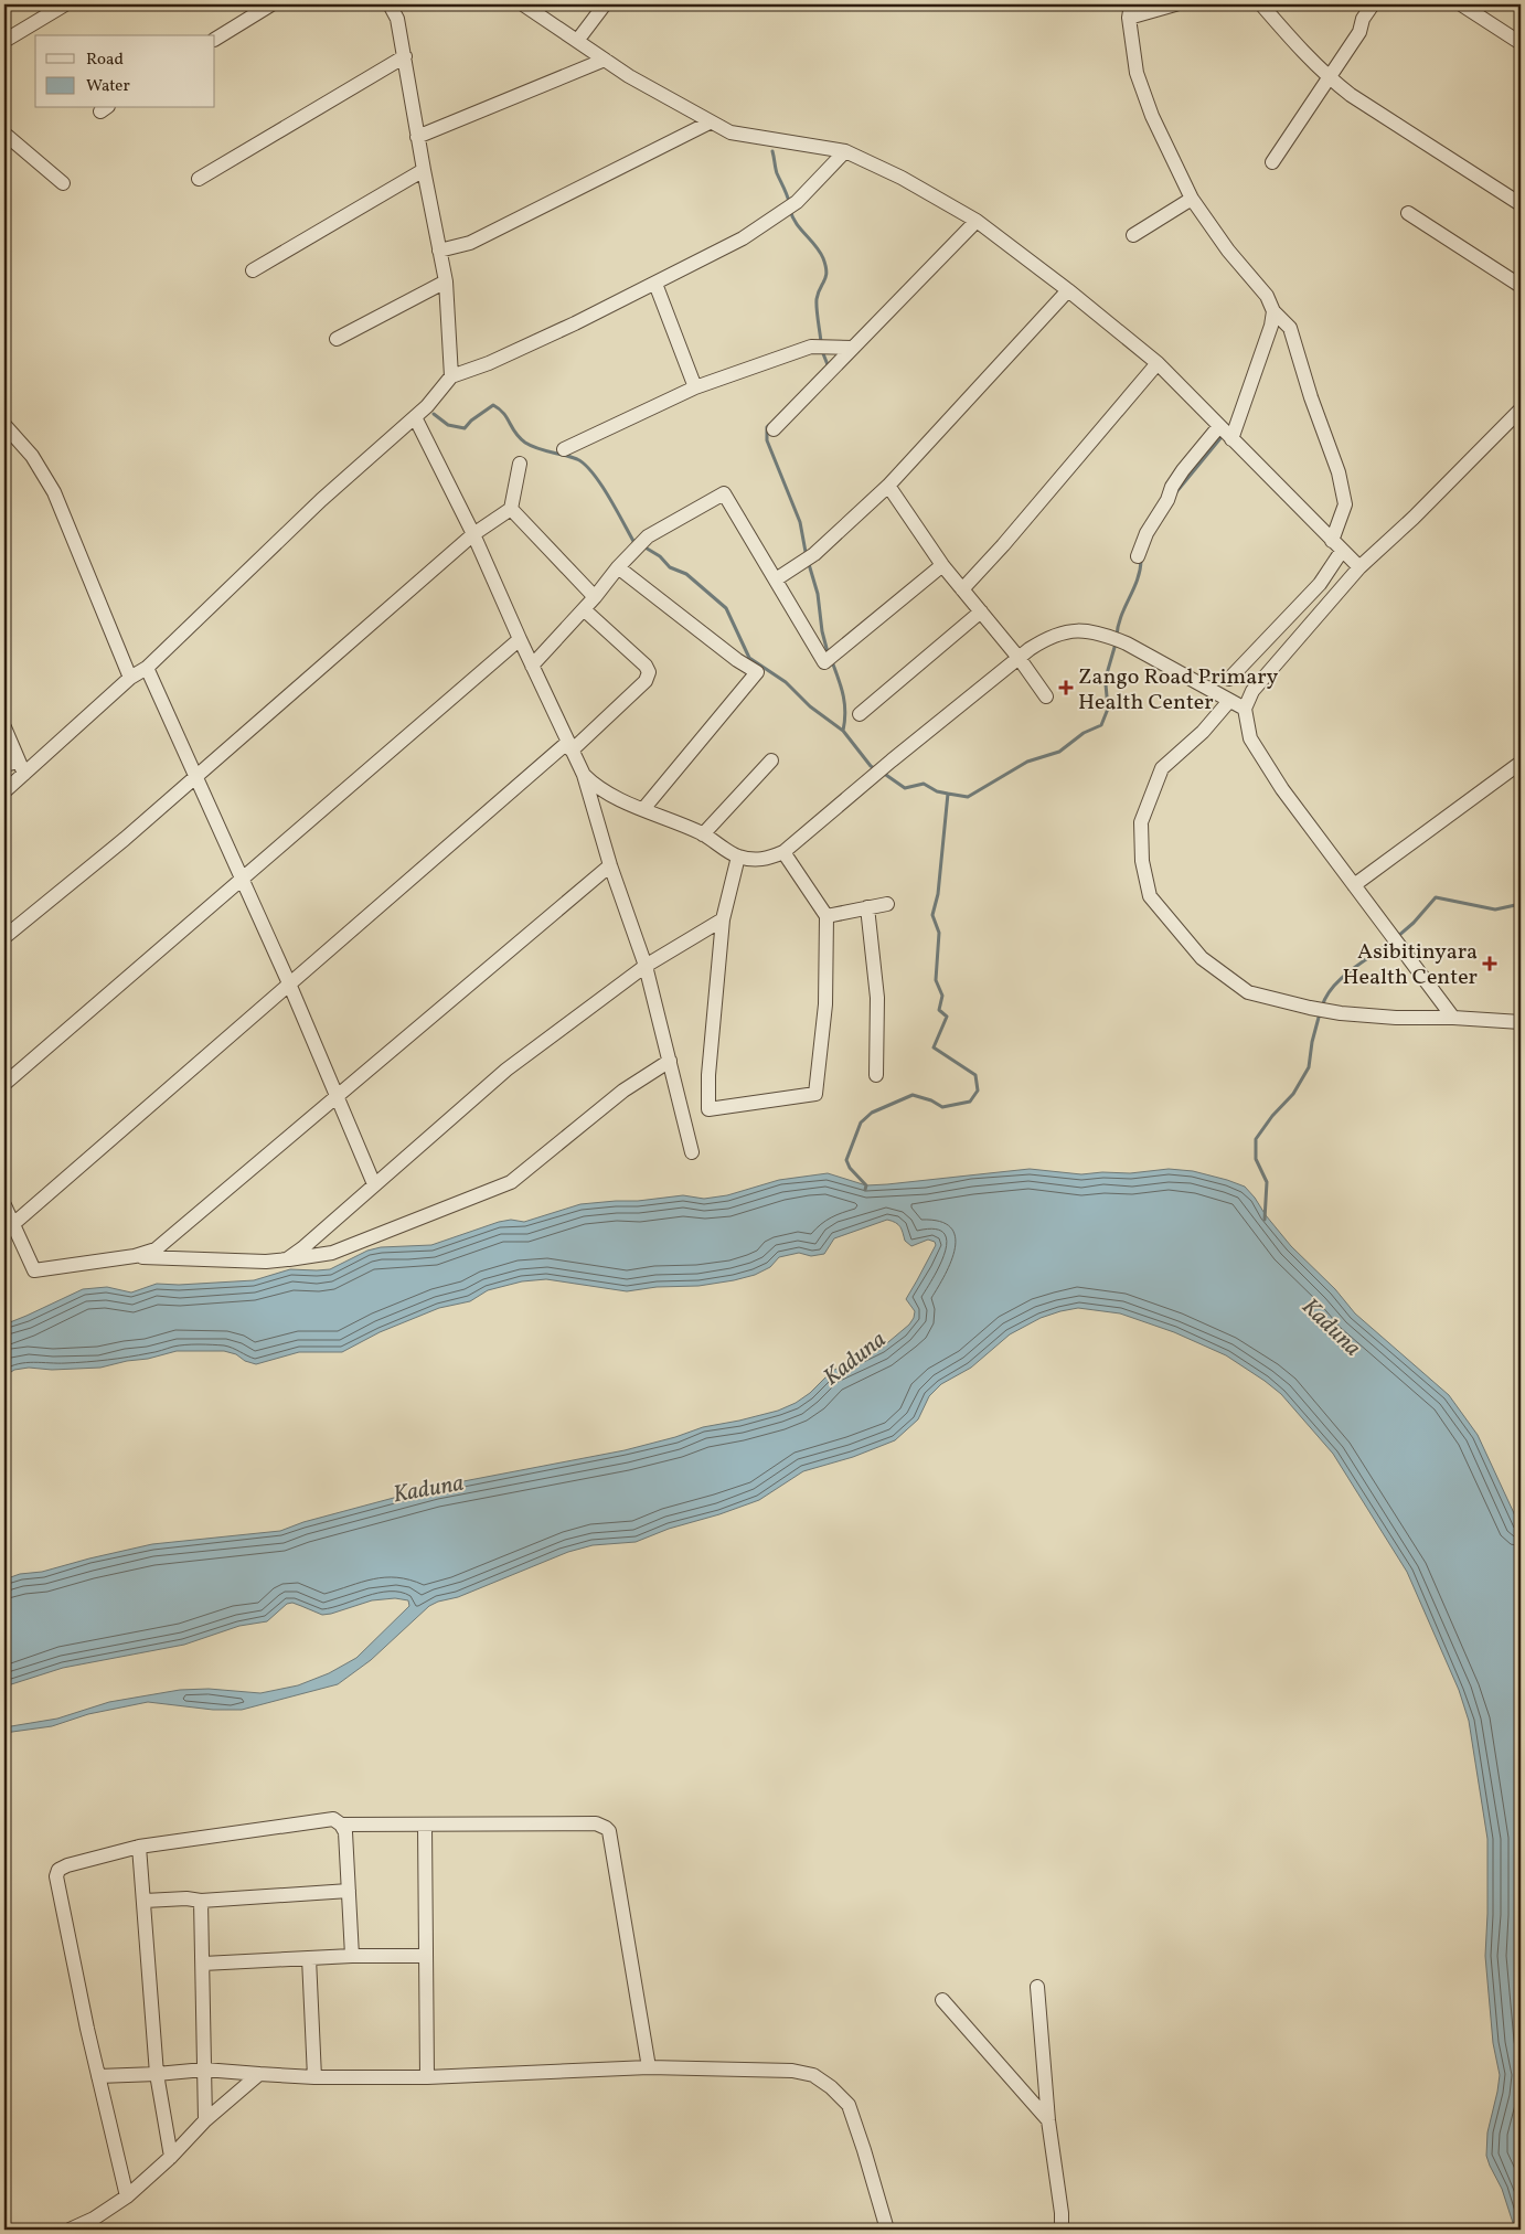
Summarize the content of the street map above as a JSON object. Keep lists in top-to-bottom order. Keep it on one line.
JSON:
{"water":["Kaduna"],"places":{"health":["Zango Road Primary Health Center","Asibitinyara Health Center"]},"legend":["Road","Water"]}
